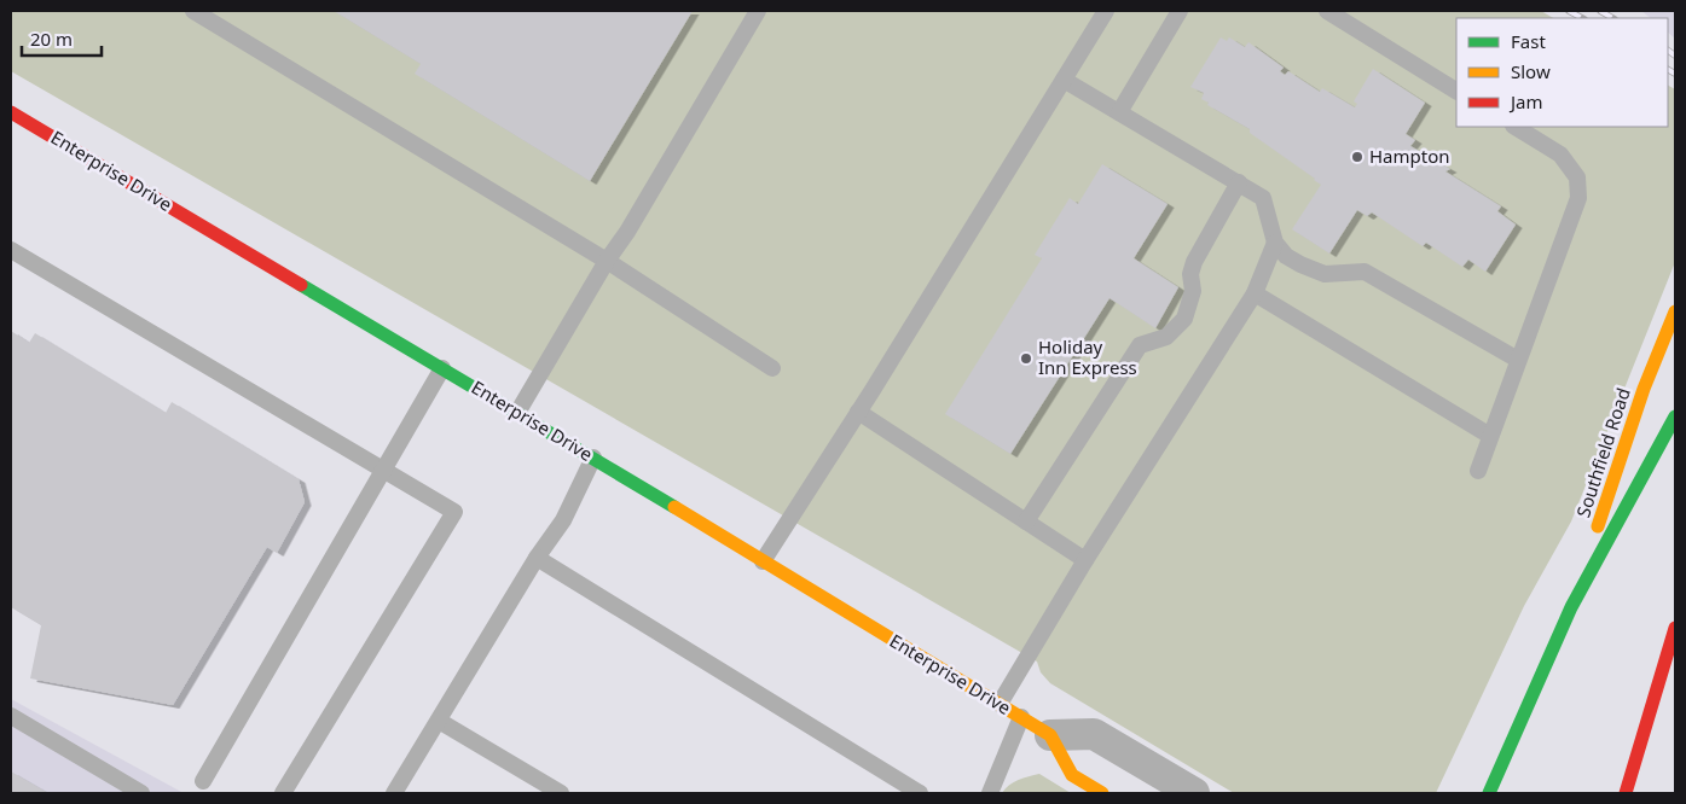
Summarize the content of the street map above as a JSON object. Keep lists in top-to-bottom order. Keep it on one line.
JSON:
{"streets":{"main road":["Enterprise Drive","Southfield Road"]},"places":["Hampton","Holiday Inn Express"],"legend":["Fast","Slow","Jam"],"scale_bar":"20 m"}
